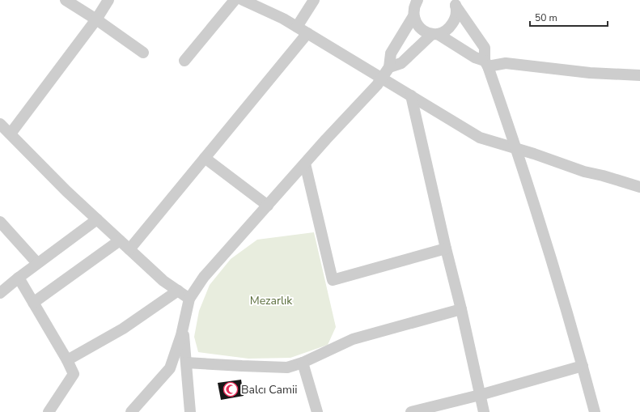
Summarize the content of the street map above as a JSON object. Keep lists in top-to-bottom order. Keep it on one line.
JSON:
{"parks":["Mezarlık"],"places":{"mosque":["Balcı Camii"]},"scale_bar":"50 m"}
